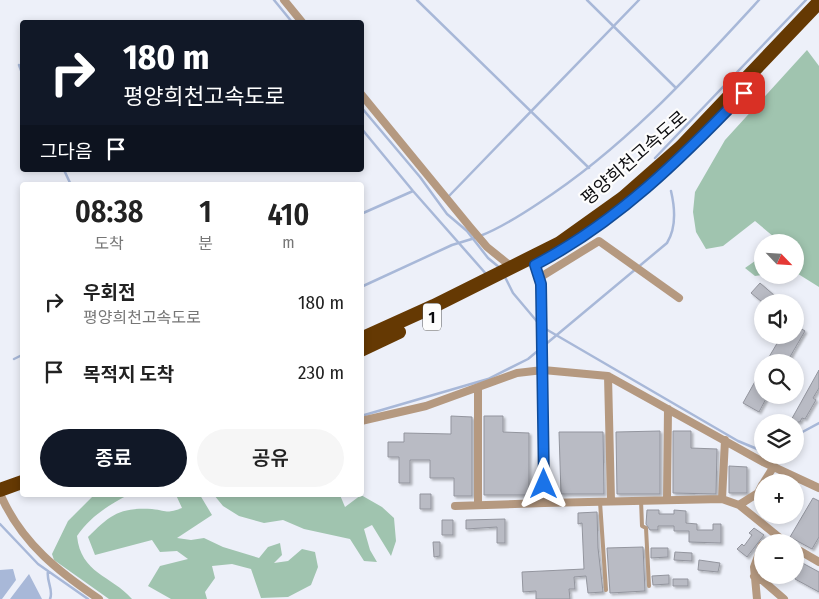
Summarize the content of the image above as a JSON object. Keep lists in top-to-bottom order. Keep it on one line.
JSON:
{"streets":{"highway":["평양희천고속도로","1"]},"north":"bottom right","page":{"turn":["180 m","평양희천고속도로"],"then":"그다음","eta":["08:38","도착","1","분","410","m"],"map_buttons":["+","−"],"list":[{"name":"우회전","note":"평양희천고속도로","value":"180 m"},{"name":"목적지 도착","value":"230 m"}],"buttons":["종료","공유"]}}
